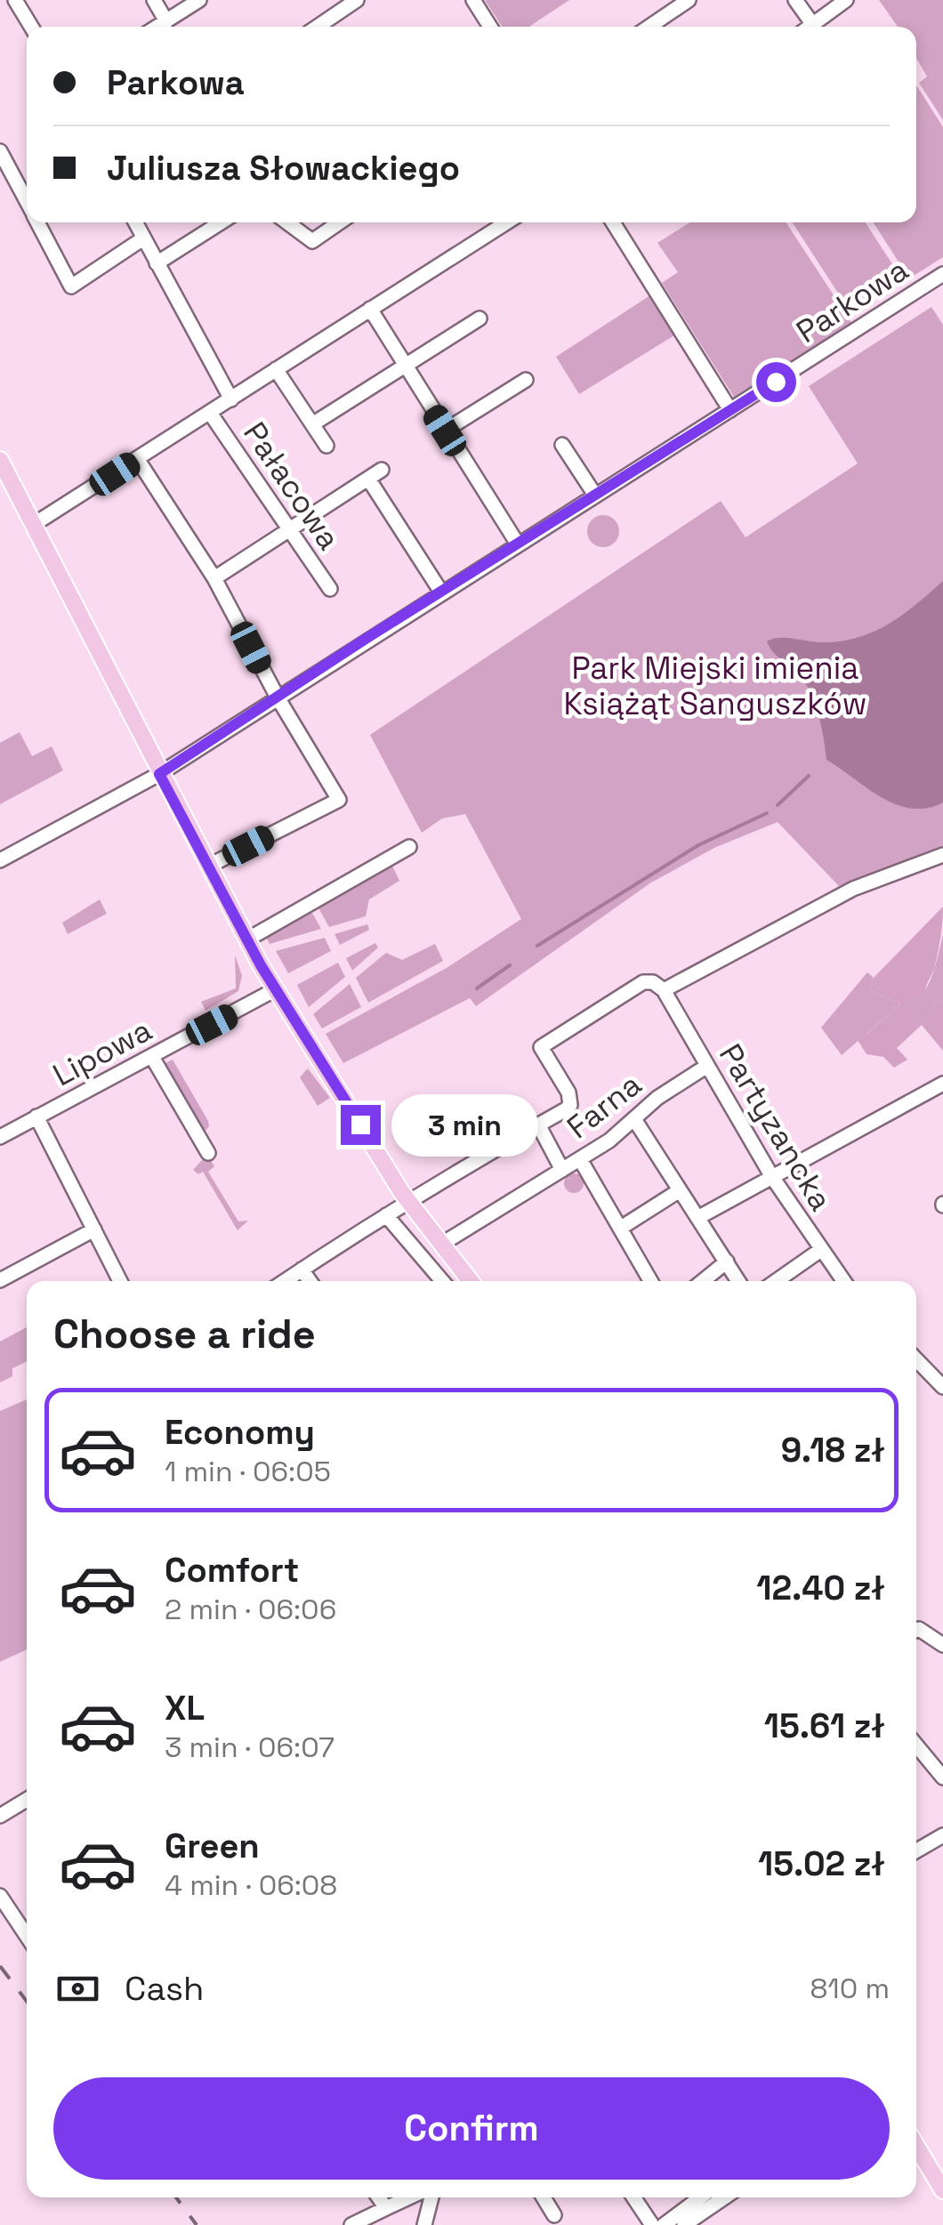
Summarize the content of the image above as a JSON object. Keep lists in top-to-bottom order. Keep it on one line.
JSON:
{"streets":{"street":["Parkowa","Pałacowa","Lipowa","Farna","Partyzancka"]},"crossings":[["Farna","Partyzancka"]],"parks":["Park Miejski imienia Książąt Sanguszków"],"page":{"banner":["Parkowa","Juliusza Słowackiego"],"bubble":"3 min","heading":"Choose a ride","list":[{"name":"Economy","note":"1 min · 06:05","value":"9.18 zł"},{"name":"Comfort","note":"2 min · 06:06","value":"12.40 zł"},{"name":"XL","note":"3 min · 06:07","value":"15.61 zł"},{"name":"Green","note":"4 min · 06:08","value":"15.02 zł"}],"pay":["Cash","810 m"],"buttons":"Confirm"}}
